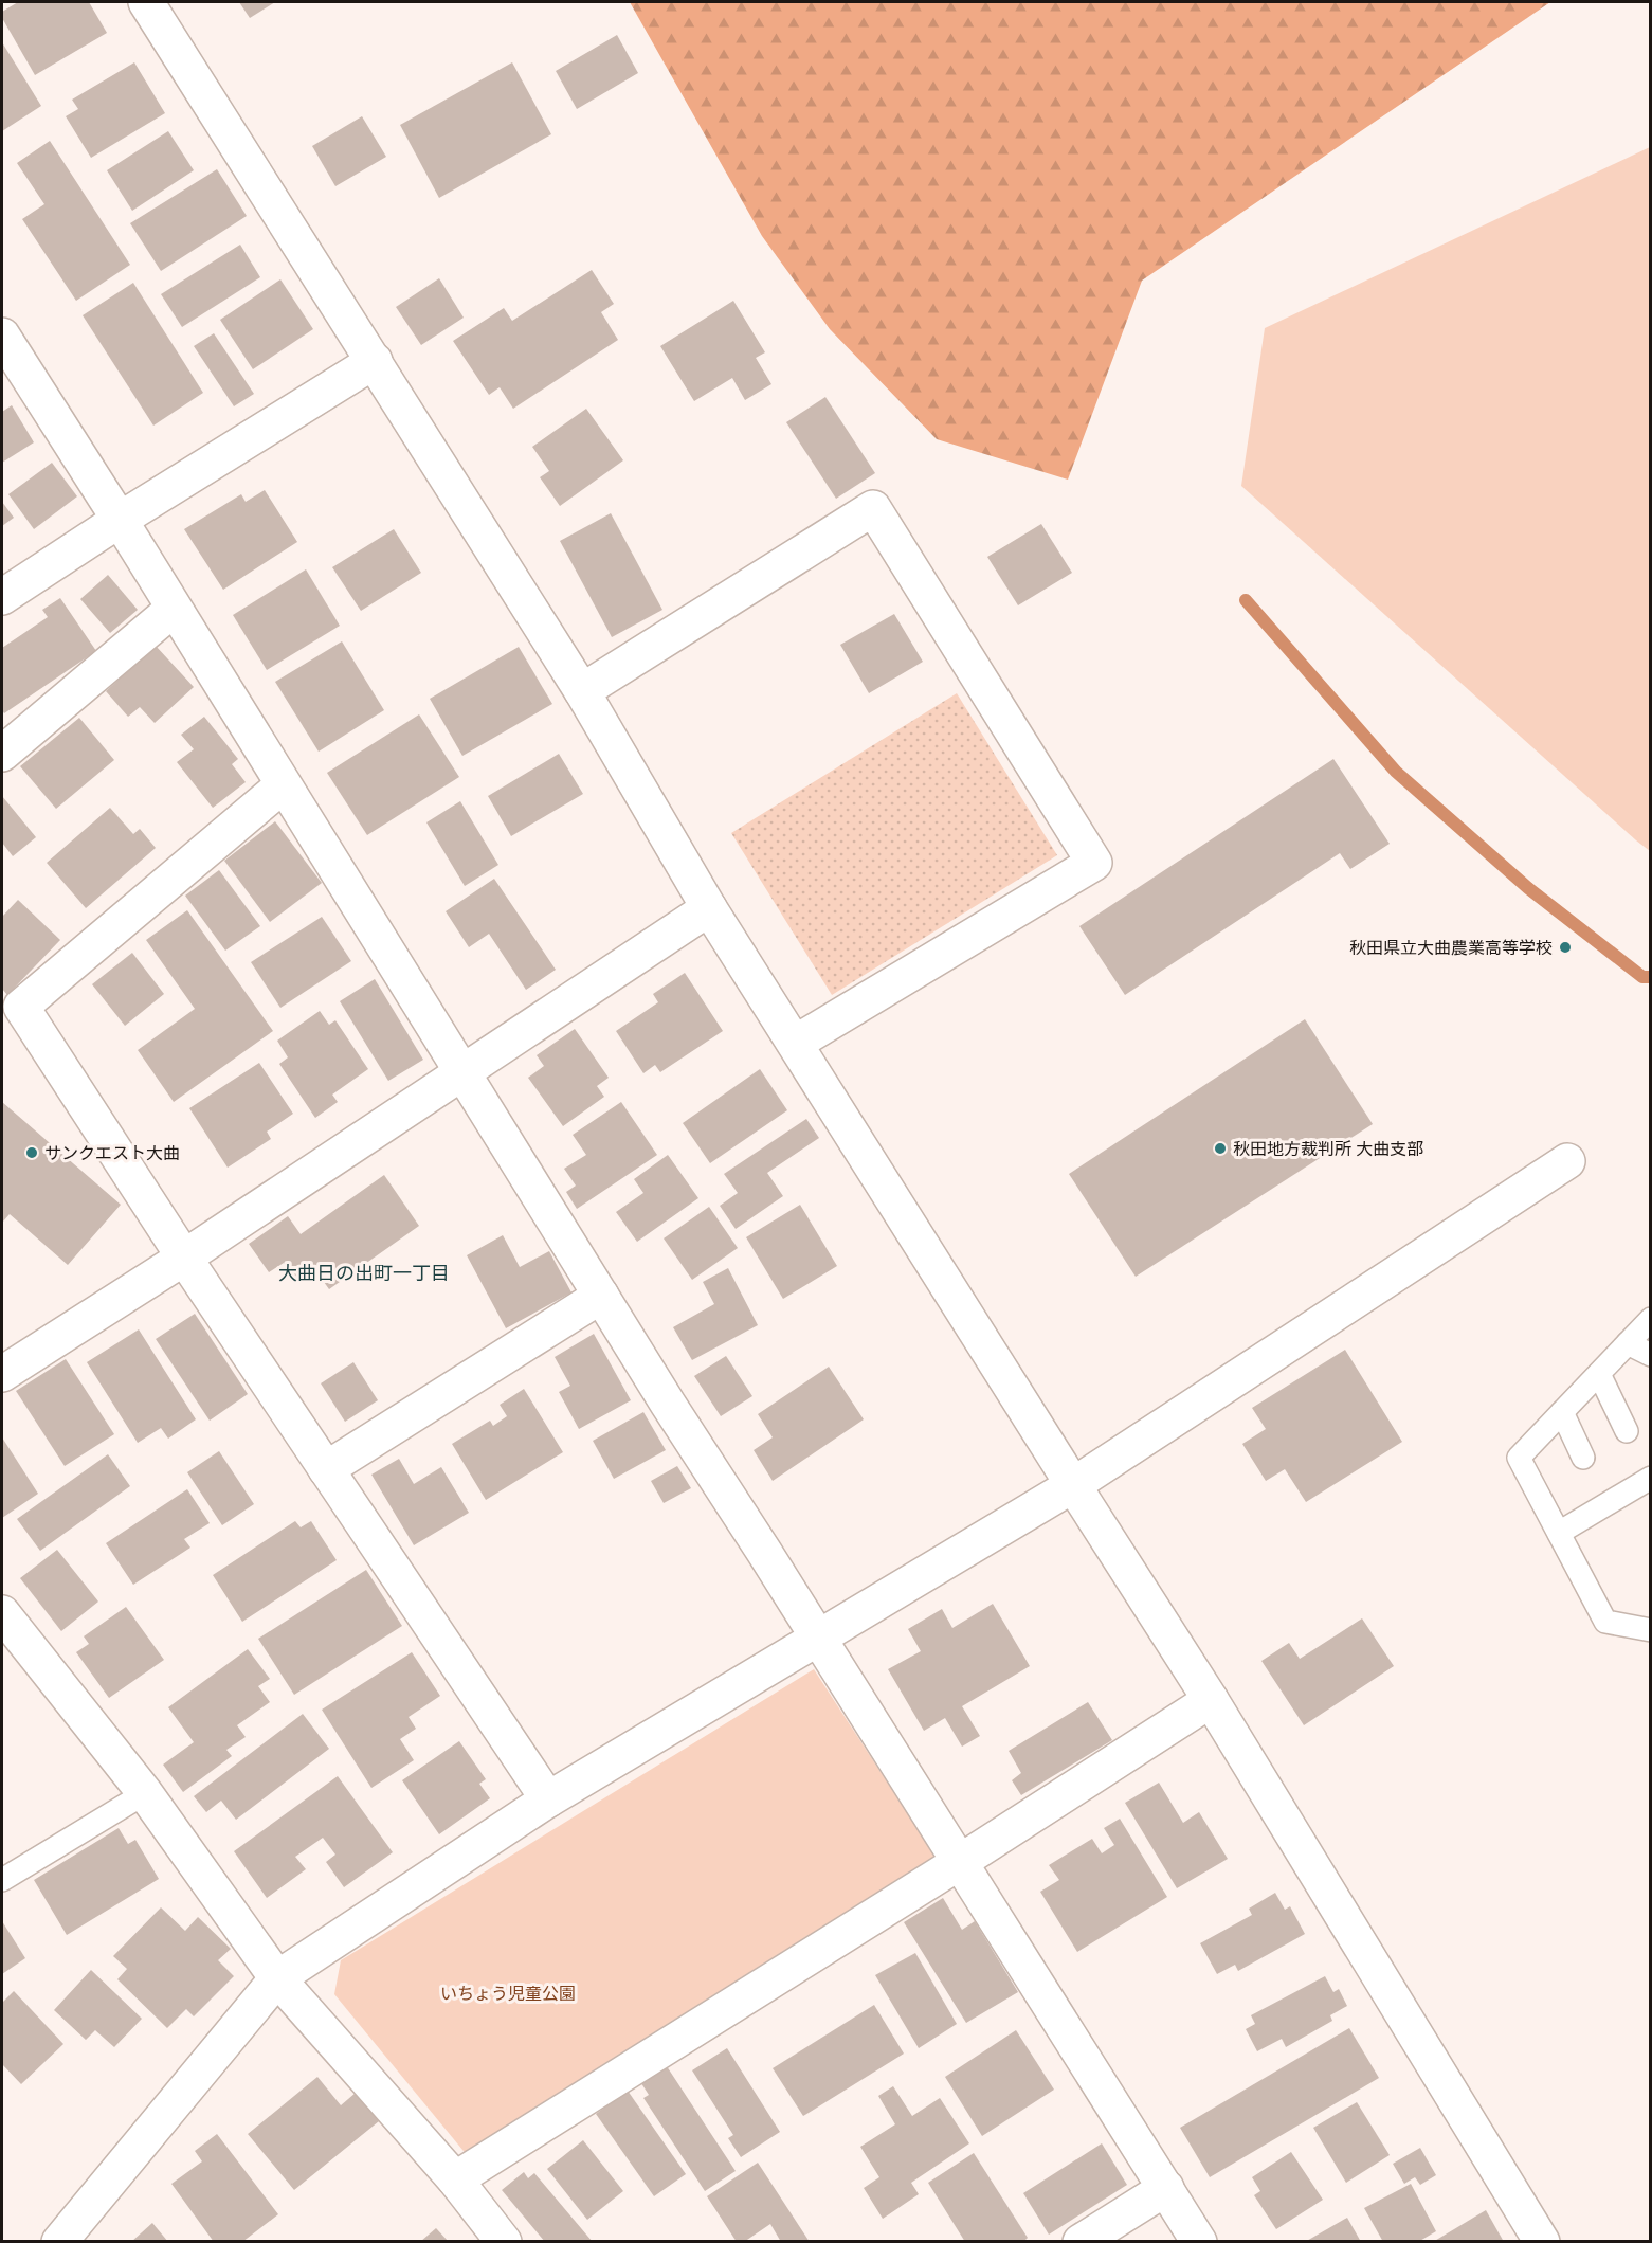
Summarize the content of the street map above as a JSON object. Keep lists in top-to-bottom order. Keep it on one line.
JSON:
{"districts":["大曲日の出町一丁目"],"parks":["いちょう児童公園"],"places":["秋田県立大曲農業高等学校","秋田地方裁判所 大曲支部","サンクエスト大曲"]}
